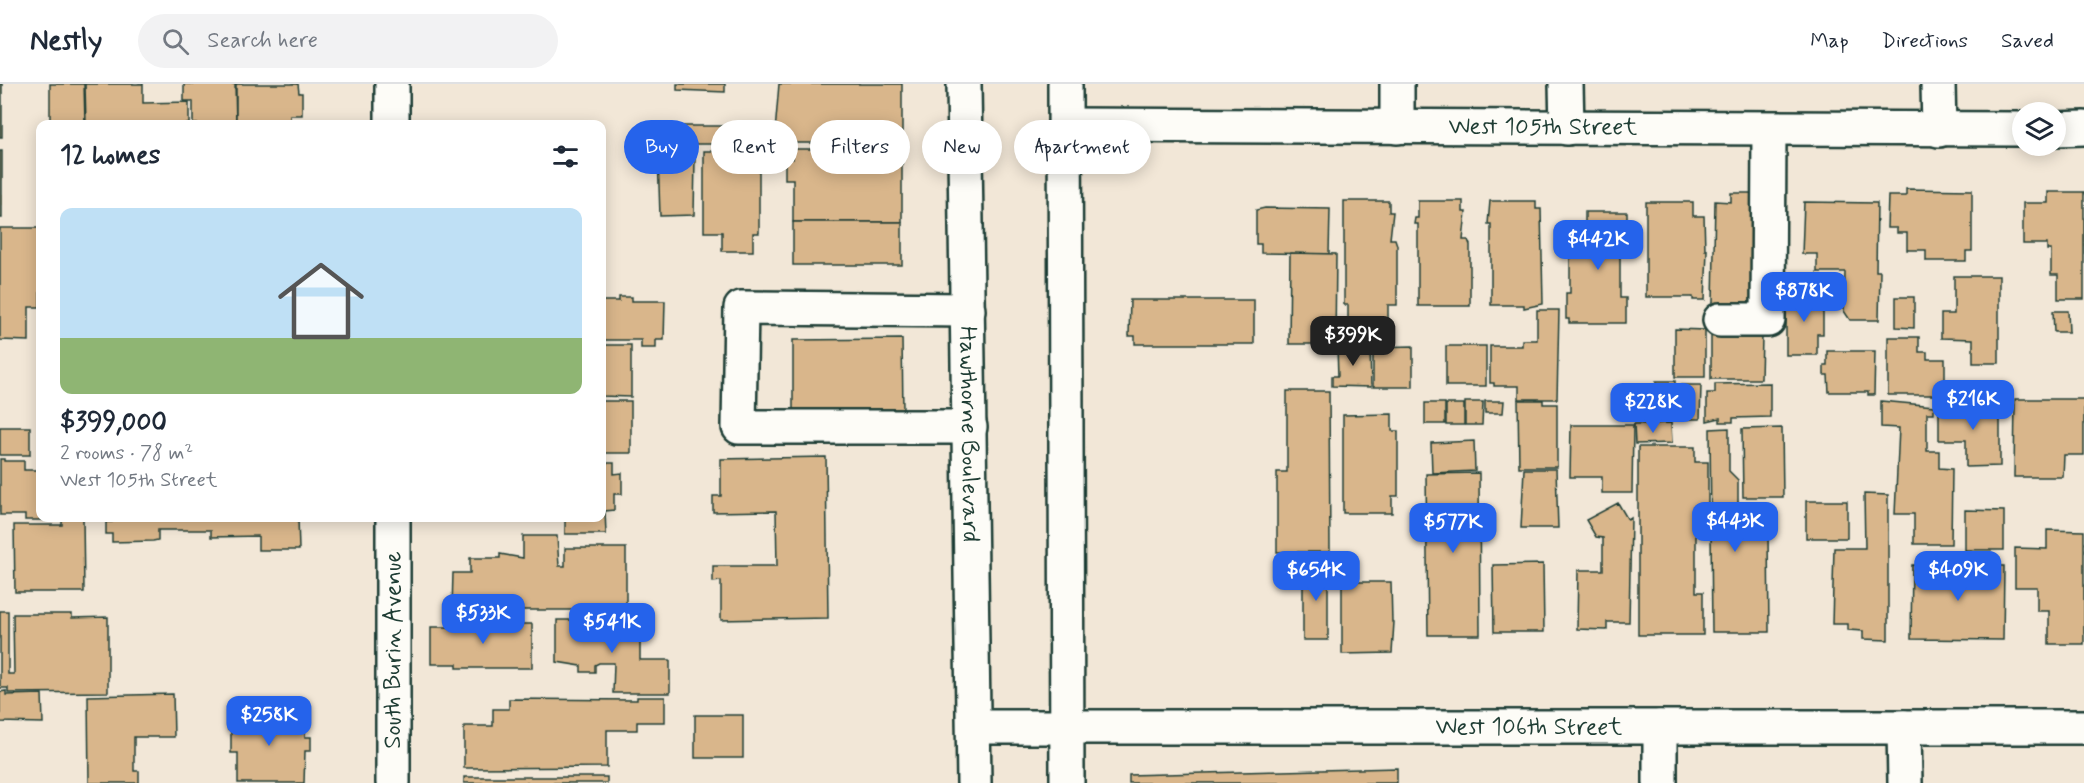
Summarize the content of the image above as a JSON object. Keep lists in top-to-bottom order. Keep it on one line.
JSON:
{"streets":{"street":["West 105th Street","Hawthorne Boulevard","South Burin Avenue","West 106th Street"]},"crossings":[["Hawthorne Boulevard","West 106th Street"]],"page":{"header":"Nestly","search":"Search here","nav":["Map","Directions","Saved"],"chip":["Buy","Rent","Filters","New","Apartment"],"heading":"12 homes","list":[{"name":"$399,000","note":"2 rooms · 78 m² · West 105th Street"}],"price":["$442K","$878K","$399K","$216K","$228K","$443K","$577K","$654K","$409K","$533K","$541K","$258K"]}}
